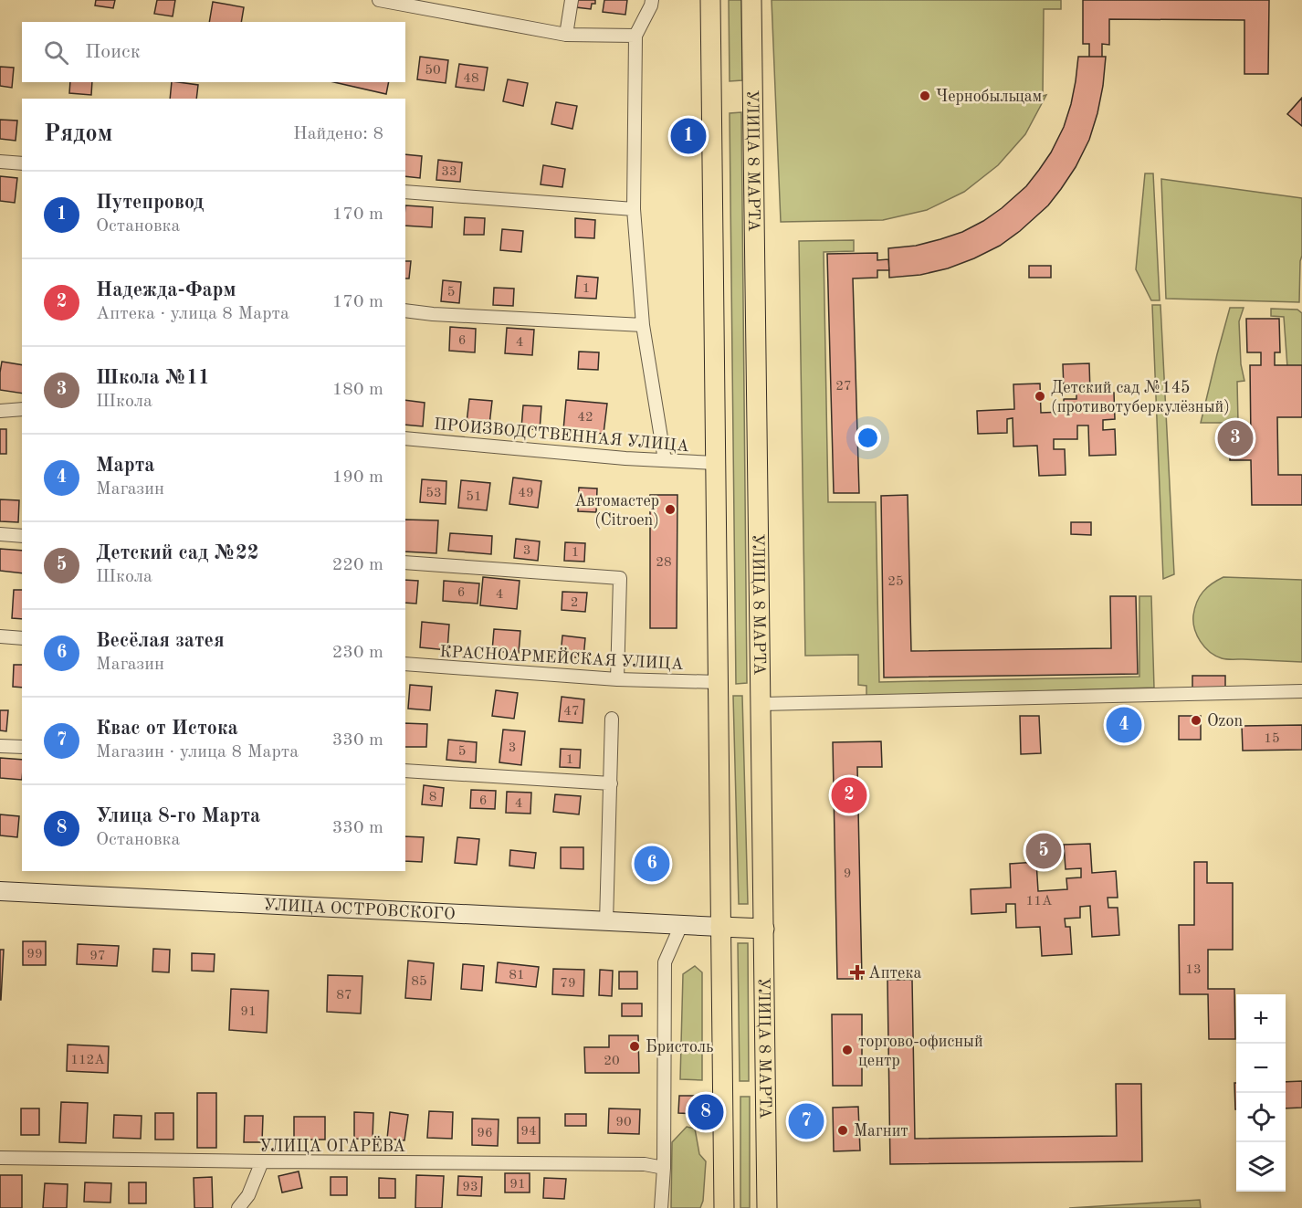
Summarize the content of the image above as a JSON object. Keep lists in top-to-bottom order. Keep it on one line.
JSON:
{"streets":{"main road":["УЛИЦА 8 МАРТА"],"street":["ПРОИЗВОДСТВЕННАЯ УЛИЦА","КРАСНОАРМЕЙСКАЯ УЛИЦА","УЛИЦА ОСТРОВСКОГО","УЛИЦА ОГАРЁВА"]},"places":{"other":["Чернобыльцам","Детский сад №145 (противотуберкулёзный)","Автомастер (Citroen)","Ozon","Бристоль","торгово-офисный центр","Магнит"],"health":["Аптека"]},"house_numbers":["50","48","33","1","5","6","4","27","42","53","49","51","3","1","28","25","6","4","2","47","15","3","5","1","8","6","4","9","11А","99","97","13","81","85","79","87","91","112А","20","90","94","96","91","93"],"page":{"search":"Поиск","heading":["Рядом","Найдено: 8"],"pins":["1","3","4","2","5","6","8","7"],"list":[{"mark":"1","name":"Путепровод","note":"Остановка","value":"170 m"},{"mark":"2","name":"Надежда-Фарм","note":"Аптека · улица 8 Марта","value":"170 m"},{"mark":"3","name":"Школа №11","note":"Школа","value":"180 m"},{"mark":"4","name":"Марта","note":"Магазин","value":"190 m"},{"mark":"5","name":"Детский сад №22","note":"Школа","value":"220 m"},{"mark":"6","name":"Весёлая затея","note":"Магазин","value":"230 m"},{"mark":"7","name":"Квас от Истока","note":"Магазин · улица 8 Марта","value":"330 m"},{"mark":"8","name":"Улица 8-го Марта","note":"Остановка","value":"330 m"}],"map_buttons":["+","−"]}}
